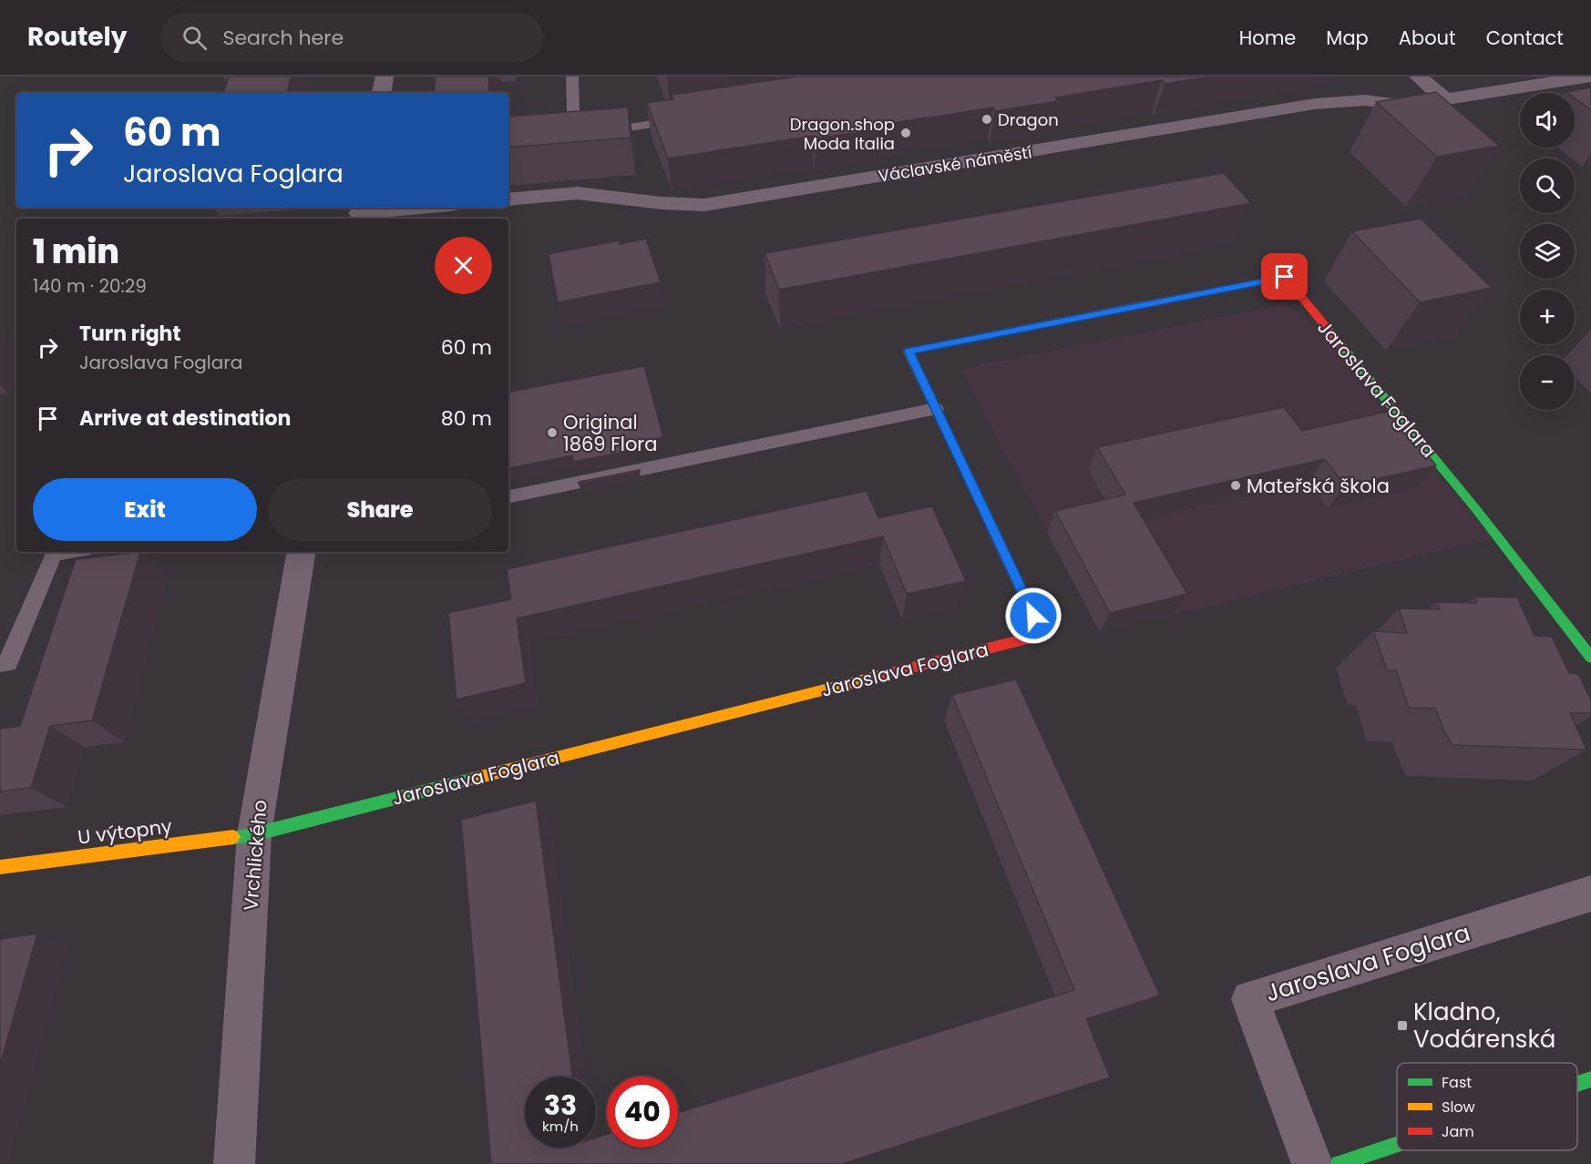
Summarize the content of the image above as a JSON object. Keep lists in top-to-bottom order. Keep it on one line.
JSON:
{"streets":{"street":["Václavské náměstí","Jaroslava Foglara","U výtopny","Vrchlického"]},"crossings":[["Jaroslava Foglara","U výtopny"],["Jaroslava Foglara","Vrchlického"],["U výtopny","Vrchlického"]],"places":{"other":["Dragon","Dragon.shop Moda Italia","Original 1869 Flora","Mateřská škola"],"transit":["Kladno, Vodárenská"]},"legend":["Fast","Slow","Jam"],"page":{"header":"Routely","search":"Search here","nav":["Home","Map","About","Contact"],"map_buttons":["+","−"],"turn":["60 m","Jaroslava Foglara"],"heading":["1 min","140 m · 20:29"],"list":[{"name":"Turn right","note":"Jaroslava Foglara","value":"60 m"},{"name":"Arrive at destination","value":"80 m"}],"buttons":["Exit","Share"],"speed":"33 km/h","limit":"40"}}
